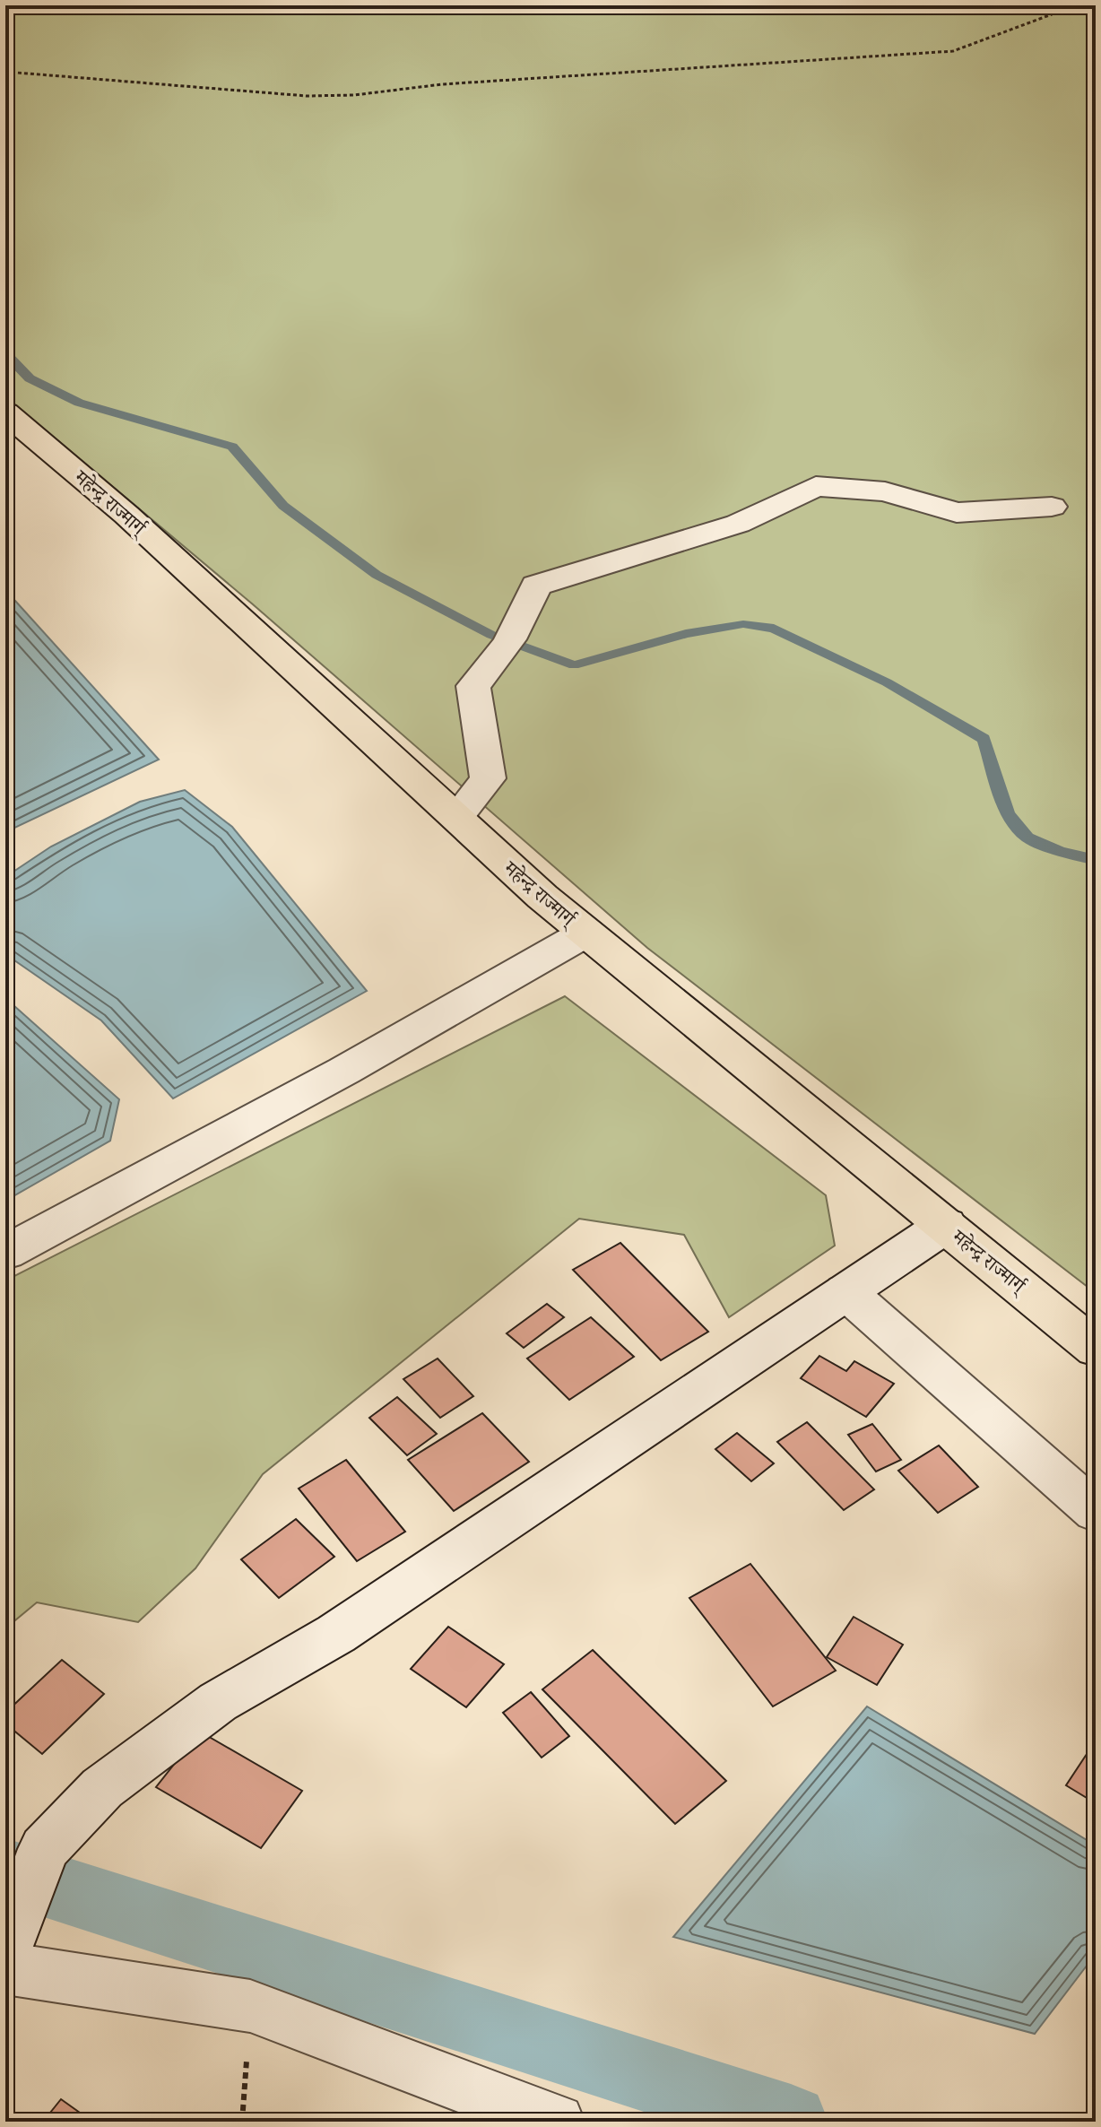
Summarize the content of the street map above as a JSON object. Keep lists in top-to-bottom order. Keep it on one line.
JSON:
{"streets":{"highway":["महेन्द्र राज्मार्ग्"]}}
